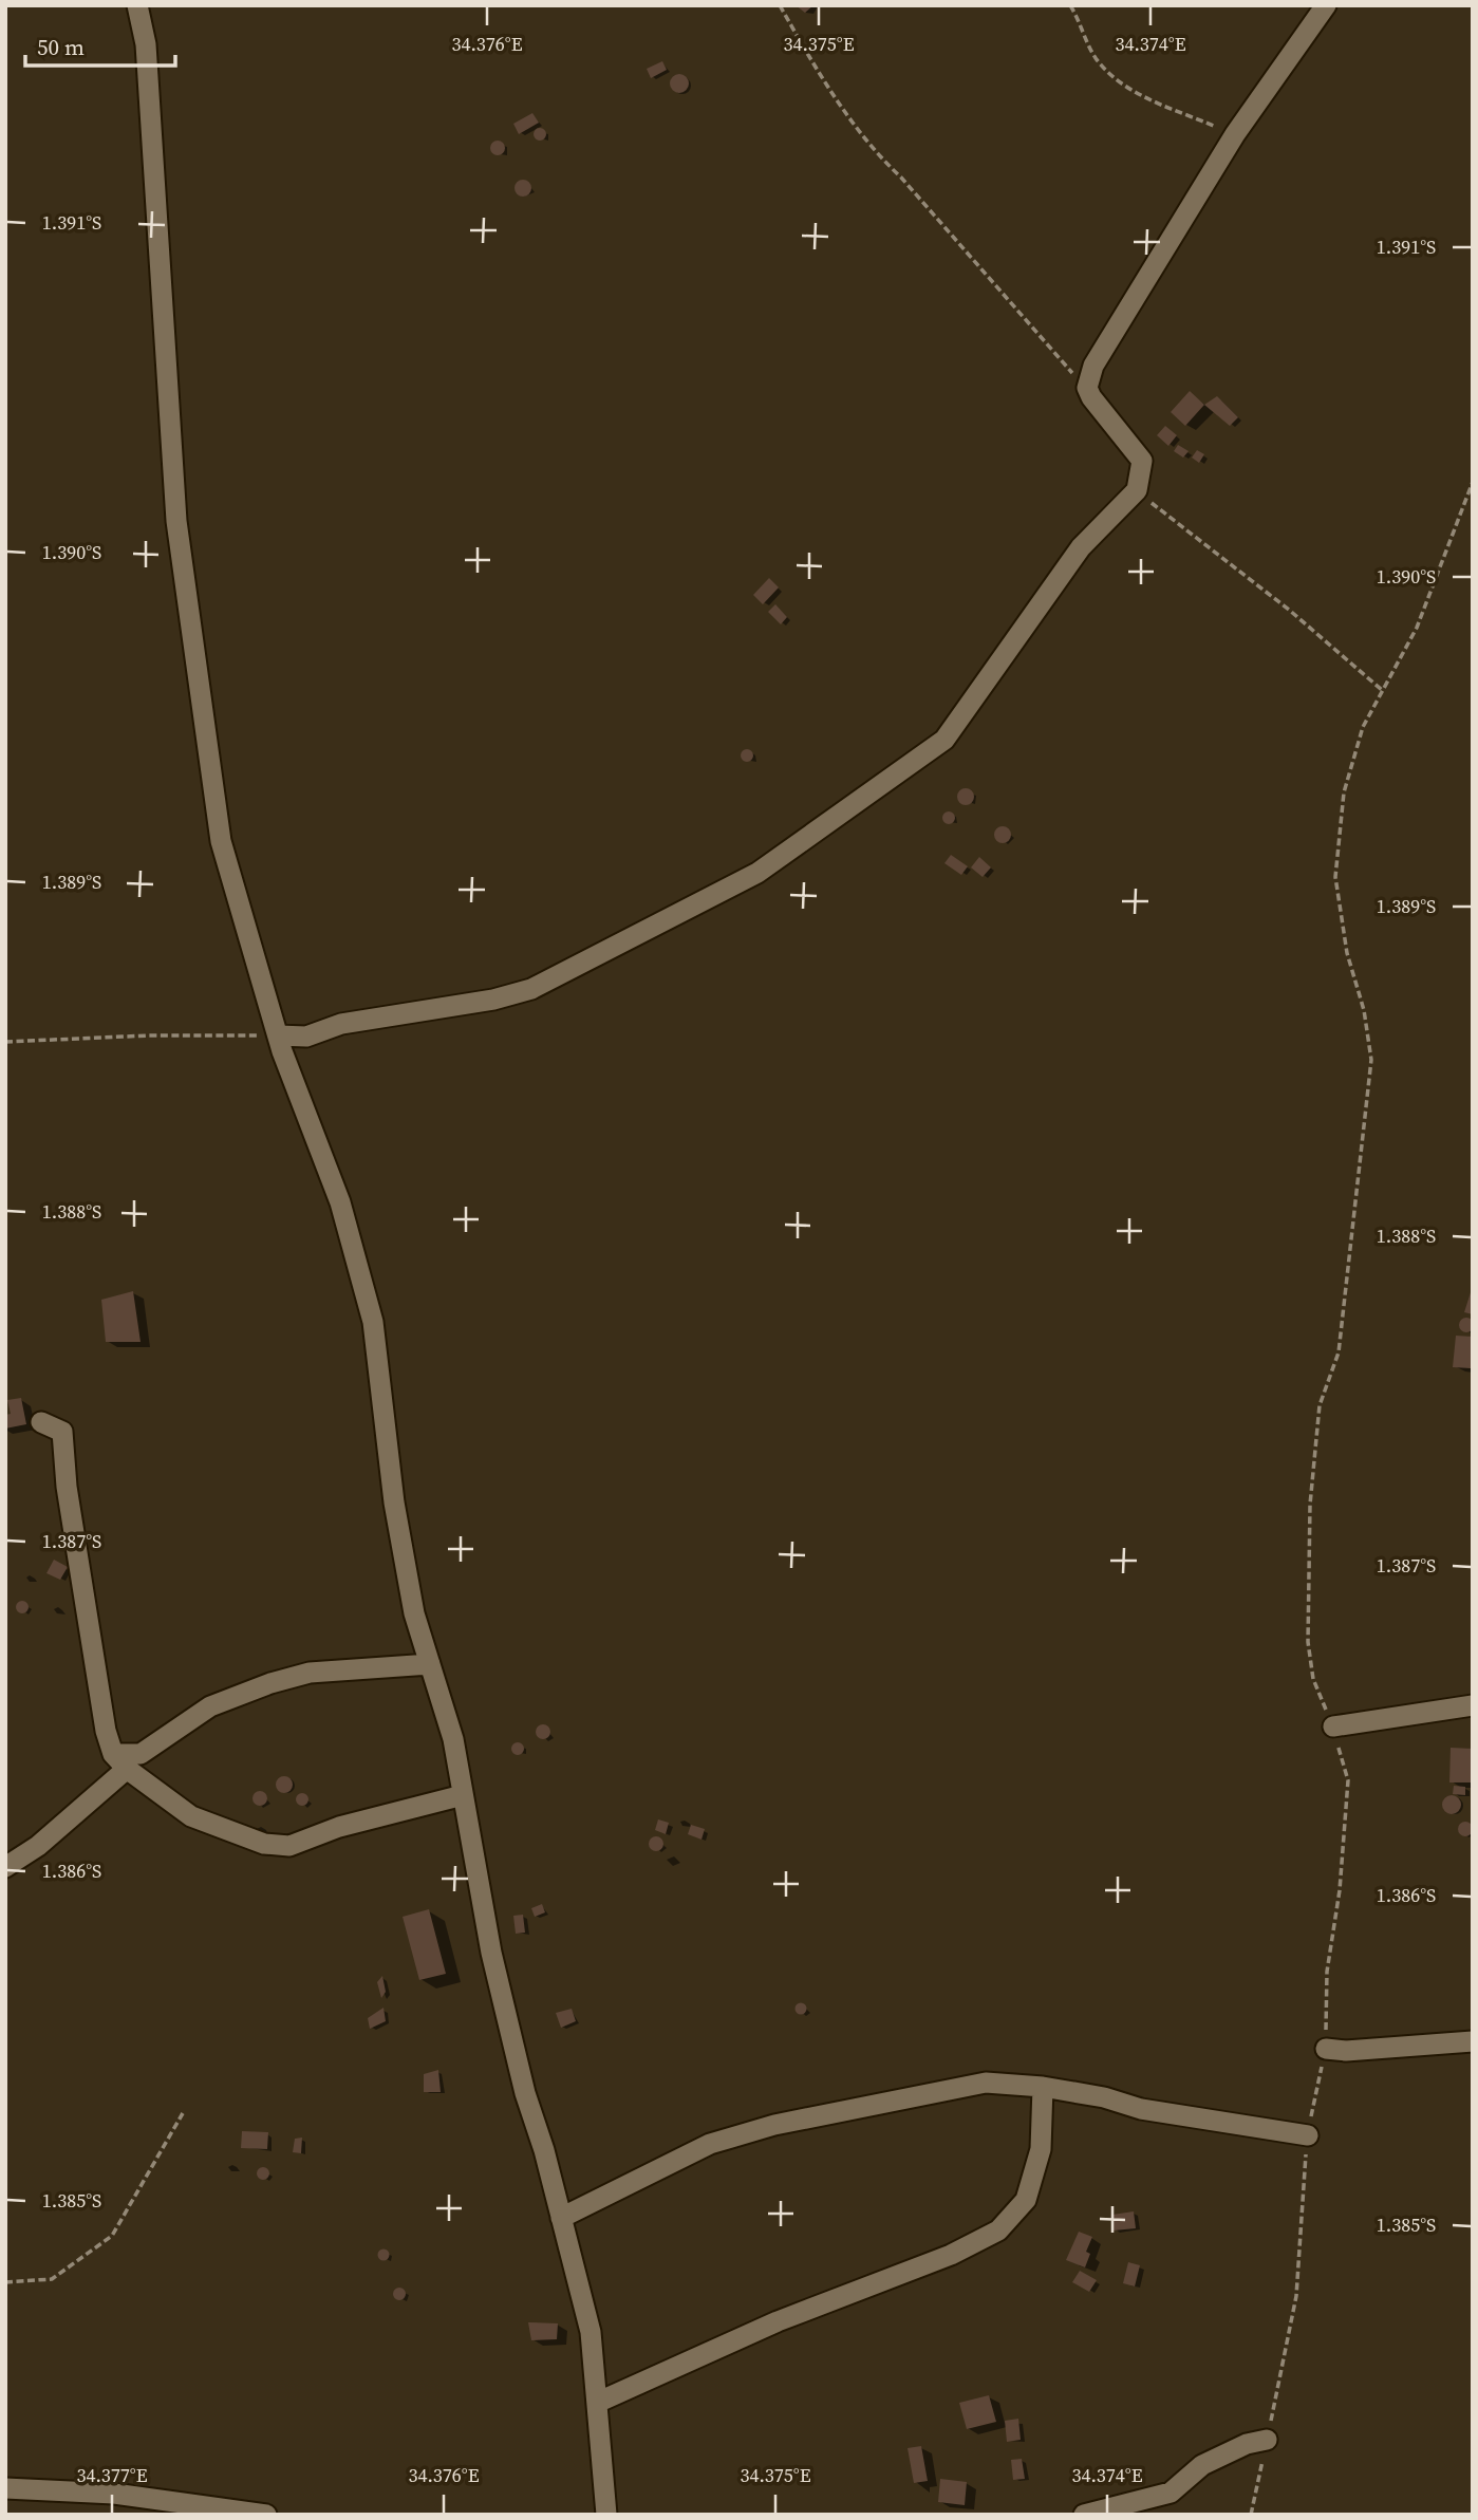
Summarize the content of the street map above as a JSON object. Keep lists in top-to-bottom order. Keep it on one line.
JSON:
{"scale_bar":"50 m","coordinates":["34.376°E","34.375°E","34.374°E","1.391°S","1.390°S","1.389°S","1.388°S","1.387°S","1.386°S","1.385°S","34.377°E"]}
